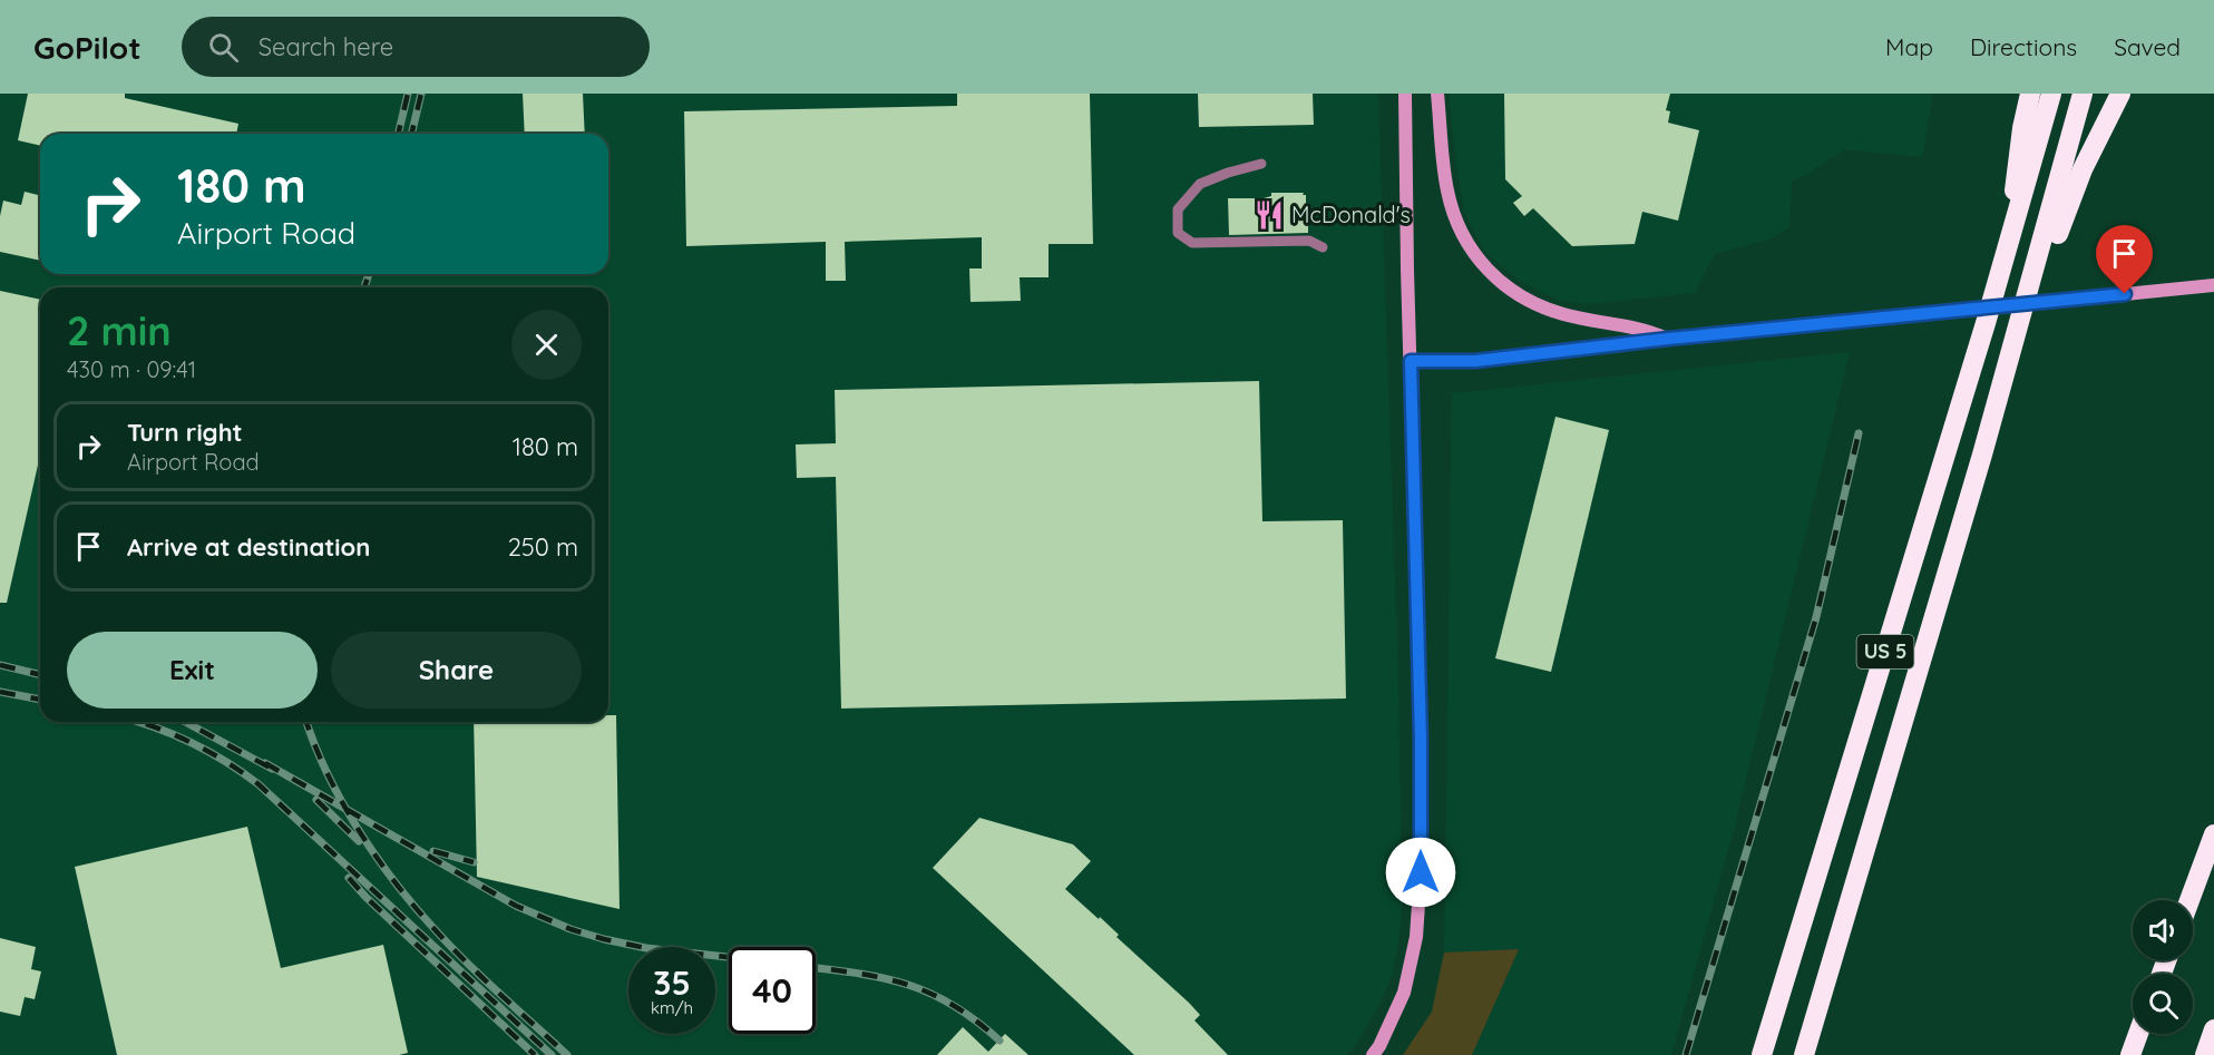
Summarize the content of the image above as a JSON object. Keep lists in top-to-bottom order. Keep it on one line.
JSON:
{"streets":{"highway":["US 5"]},"places":{"restaurant":["McDonald's"]},"page":{"header":"GoPilot","search":"Search here","nav":["Map","Directions","Saved"],"turn":["180 m","Airport Road"],"heading":["2 min","430 m · 09:41"],"list":[{"name":"Turn right","note":"Airport Road","value":"180 m"},{"name":"Arrive at destination","value":"250 m"}],"buttons":["Exit","Share"],"speed":"35 km/h","limit":"40"}}
